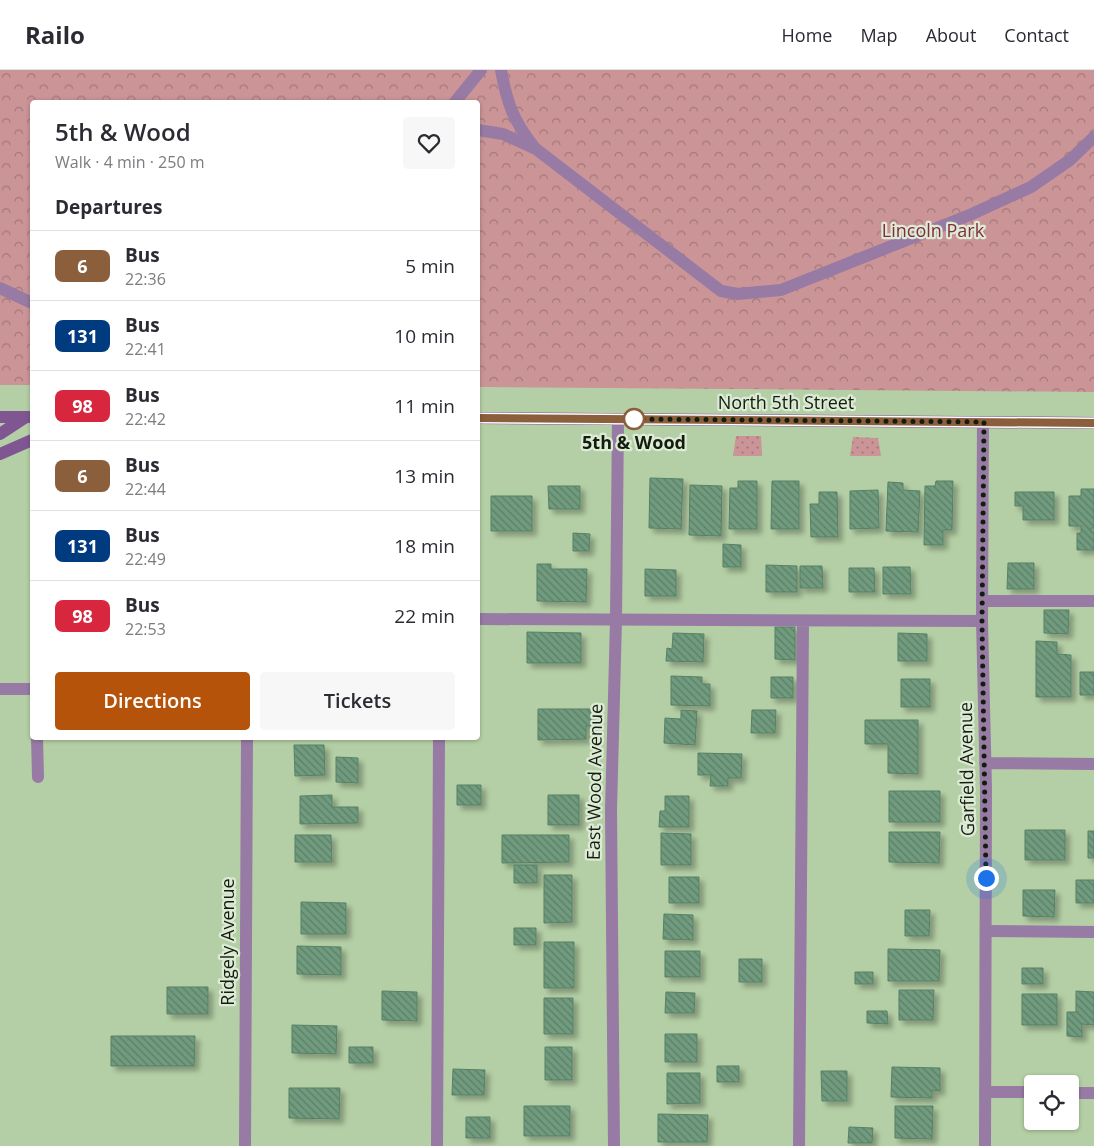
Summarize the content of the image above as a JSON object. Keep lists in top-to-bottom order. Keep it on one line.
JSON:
{"streets":{"main road":["North 5th Street"],"street":["Garfield Avenue","East Wood Avenue","Ridgely Avenue"]},"crossings":[["North 5th Street","Garfield Avenue"],["North 5th Street","East Wood Avenue"]],"parks":["Lincoln Park"],"places":["5th & Wood"],"lines":["bus line 6"],"page":{"header":"Railo","nav":["Home","Map","About","Contact"],"heading":[["5th & Wood","Walk · 4 min · 250 m"],"Departures"],"list":[{"mark":"6","name":"Bus","note":"22:36","value":"5 min"},{"mark":"131","name":"Bus","note":"22:41","value":"10 min"},{"mark":"98","name":"Bus","note":"22:42","value":"11 min"},{"mark":"6","name":"Bus","note":"22:44","value":"13 min"},{"mark":"131","name":"Bus","note":"22:49","value":"18 min"},{"mark":"98","name":"Bus","note":"22:53","value":"22 min"}],"buttons":["Directions","Tickets"]}}
